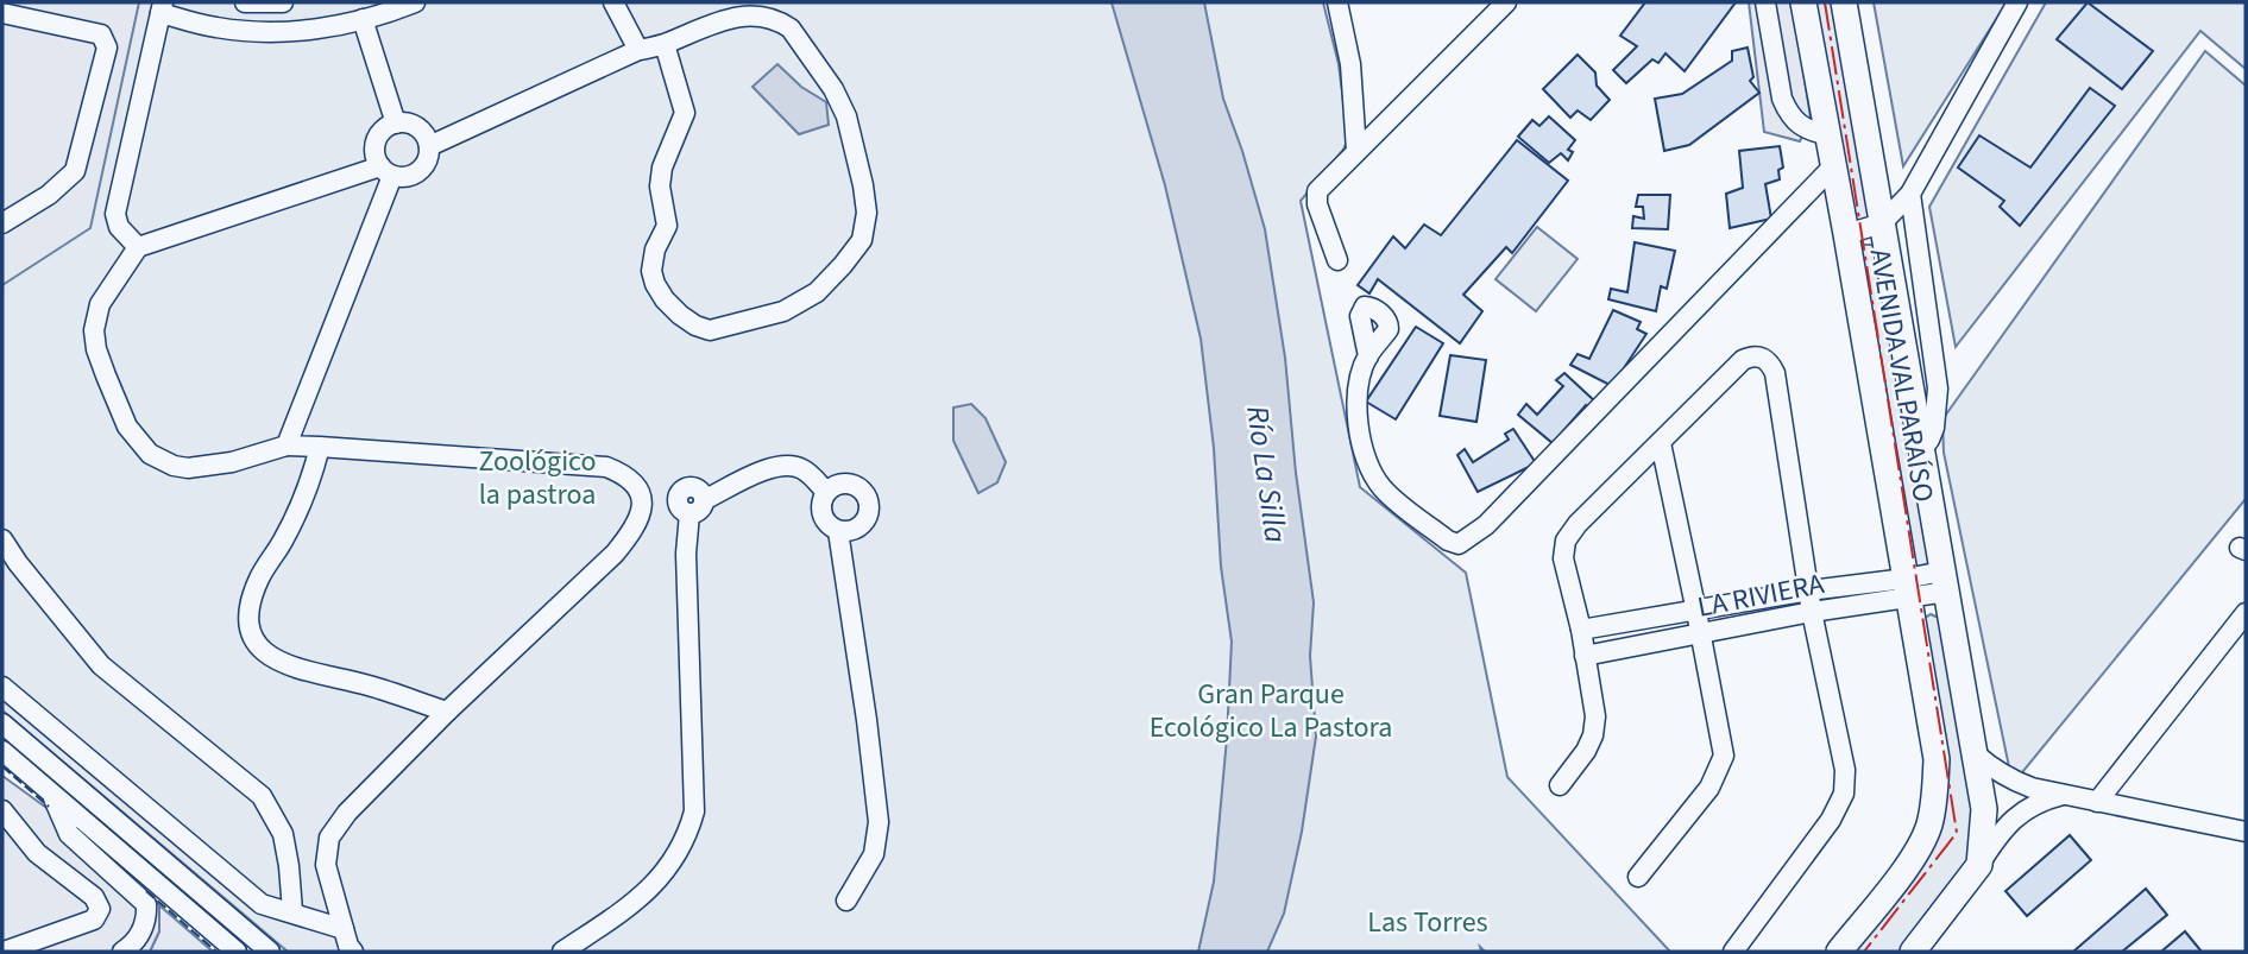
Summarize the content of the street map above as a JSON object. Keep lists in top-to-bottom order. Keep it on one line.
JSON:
{"streets":{"main road":["AVENIDA VALPARAÍSO"],"street":["LA RIVIERA"]},"crossings":[["AVENIDA VALPARAÍSO","LA RIVIERA"]],"water":["Río La Silla"],"parks":["Zoológico la pastroa","Gran Parque Ecológico La Pastora","Las Torres"]}
